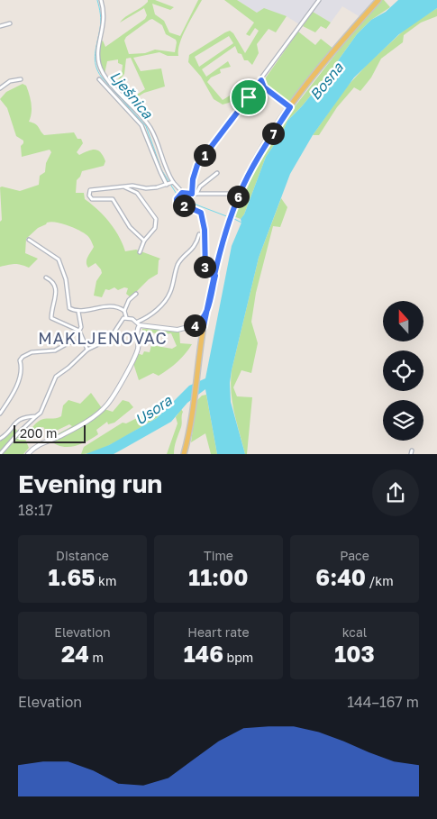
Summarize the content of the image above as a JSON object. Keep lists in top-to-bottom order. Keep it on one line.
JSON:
{"districts":["MAKLJENOVAC"],"water":["Bosna","Lješnica","Usora"],"scale_bar":"200 m","north":"top","page":{"pins":["7","1","6","2","3","4"],"scale":"200 m","heading":["Evening run","18:17"],"stats":[["Distance","1.65 km"],["Time","11:00"],["Pace","6:40 /km"],["Elevation","24 m"],["Heart rate","146 bpm"],["kcal","103"]],"chart":["Elevation","144–167 m"]}}
